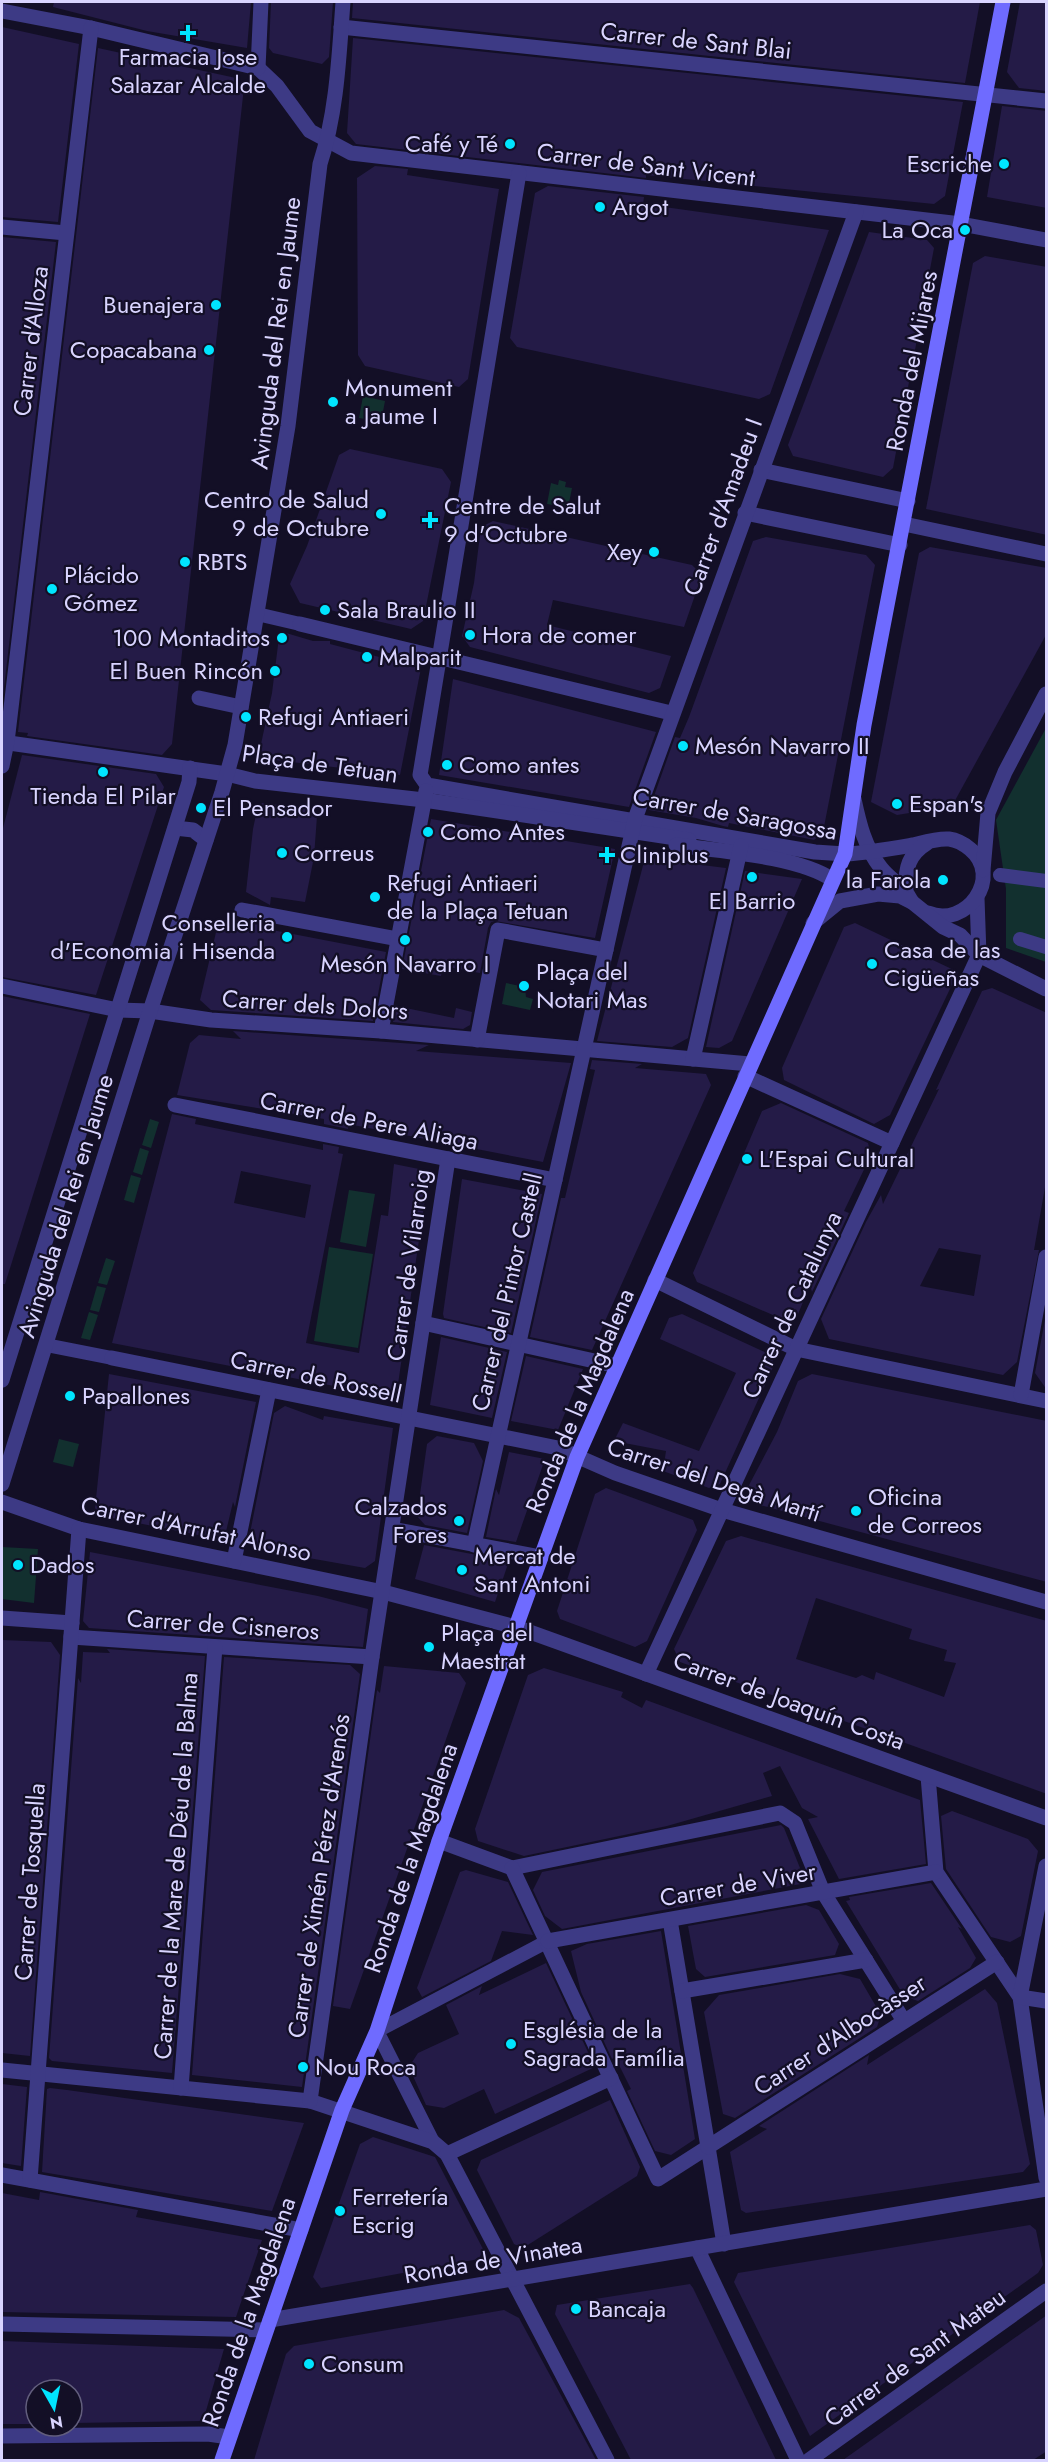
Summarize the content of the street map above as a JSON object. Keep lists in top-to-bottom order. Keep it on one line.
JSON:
{"streets":{"main road":["Ronda del Mijares","Ronda de la Magdalena"],"street":["Carrer de Sant Blai","Carrer de Sant Vicent","Avinguda del Rei en Jaume","Carrer d'Alloza","Carrer d'Amadeu I","Plaça de Tetuan","Carrer de Saragossa","Carrer dels Dolors","Carrer de Pere Aliaga","Carrer de Vilarroig","Carrer del Pintor Castell","Carrer de Catalunya","Carrer de Rossell","Carrer del Degà Martí","Carrer d'Arrufat Alonso","Carrer de Cisneros","Carrer de Joaquín Costa","Carrer de la Mare de Déu de la Balma","Carrer de Ximén Pérez d'Arenós","Carrer de Tosquella","Carrer de Viver","Carrer d'Albocàsser","Ronda de Vinatea","Carrer de Sant Mateu"]},"crossings":[["Carrer de Sant Blai","Avinguda del Rei en Jaume"],["Carrer de Sant Blai","Ronda del Mijares"],["Carrer de Sant Vicent","Avinguda del Rei en Jaume"],["Carrer de Sant Vicent","Ronda del Mijares"],["Carrer de Sant Vicent","Carrer d'Amadeu I"],["Avinguda del Rei en Jaume","Plaça de Tetuan"],["Avinguda del Rei en Jaume","Carrer dels Dolors"],["Avinguda del Rei en Jaume","Carrer de Rossell"],["Carrer d'Alloza","Plaça de Tetuan"],["Ronda del Mijares","Ronda de la Magdalena"],["Carrer d'Amadeu I","Carrer de Saragossa"],["Carrer d'Amadeu I","Carrer del Pintor Castell"],["Plaça de Tetuan","Carrer de Saragossa"],["Plaça de Tetuan","Carrer dels Dolors"],["Carrer de Saragossa","Ronda de la Magdalena"],["Carrer de Pere Aliaga","Carrer de Vilarroig"],["Carrer de Pere Aliaga","Carrer del Pintor Castell"],["Carrer de Vilarroig","Carrer de Rossell"],["Carrer de Vilarroig","Carrer d'Arrufat Alonso"],["Carrer del Pintor Castell","Carrer de Rossell"],["Carrer de Catalunya","Carrer del Degà Martí"],["Carrer de Catalunya","Carrer de Joaquín Costa"],["Carrer de Rossell","Ronda de la Magdalena"],["Carrer de Rossell","Carrer del Degà Martí"],["Ronda de la Magdalena","Carrer del Degà Martí"],["Ronda de la Magdalena","Carrer de Joaquín Costa"],["Ronda de la Magdalena","Ronda de Vinatea"],["Carrer de Cisneros","Carrer de la Mare de Déu de la Balma"],["Carrer de Cisneros","Carrer de Ximén Pérez d'Arenós"],["Carrer de Cisneros","Carrer de Tosquella"]],"places":{"health":["Farmacia Jose Salazar Alcalde","Centre de Salut 9 d'Octubre","Cliniplus"],"other":["Café y Té","Escriche","Argot","La Oca","Buenajera","Copacabana","Monument a Jaume I","Centro de Salud 9 de Octubre","Xey","RBTS","Plácido Gómez","Sala Braulio II","Hora de comer","100 Montaditos","Malparit","El Buen Rincón","Refugi Antiaeri","Mesón Navarro II","Como antes","Tienda El Pilar","Espan's","El Pensador","Como Antes","Correus","El Barrio","la Farola","Refugi Antiaeri de la Plaça Tetuan","Conselleria d'Economia i Hisenda","Mesón Navarro I","Casa de las Cigüeñas","Plaça del Notari Mas","L'Espai Cultural","Papallones","Oficina de Correos","Calzados Fores","Dados","Mercat de Sant Antoni","Plaça del Maestrat","Església de la Sagrada Família","Nou Roca","Ferretería Escrig","Bancaja","Consum"]},"north":"bottom"}
